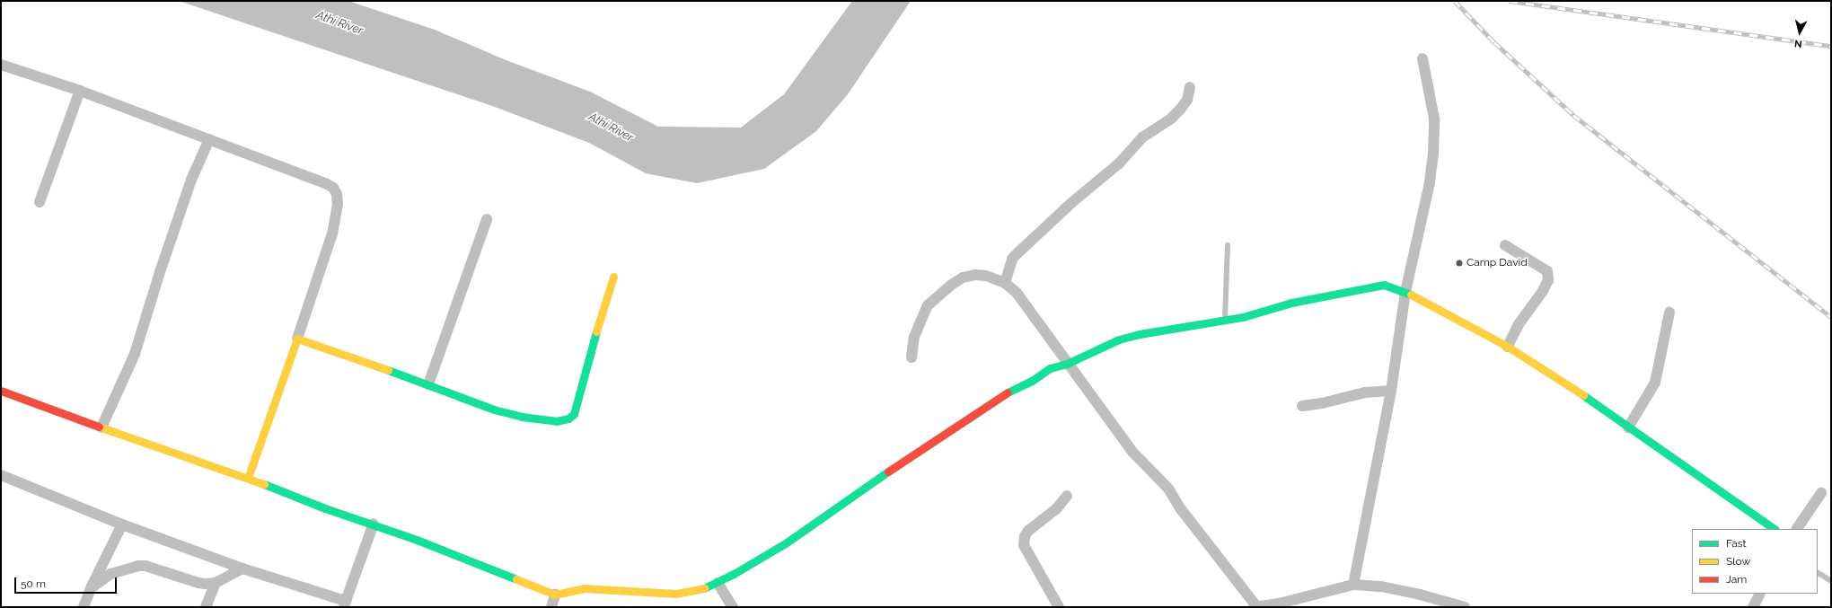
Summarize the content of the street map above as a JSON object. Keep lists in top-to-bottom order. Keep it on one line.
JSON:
{"water":["Athi River"],"places":["Camp David"],"legend":["Fast","Slow","Jam"],"scale_bar":"50 m","north":"bottom"}
